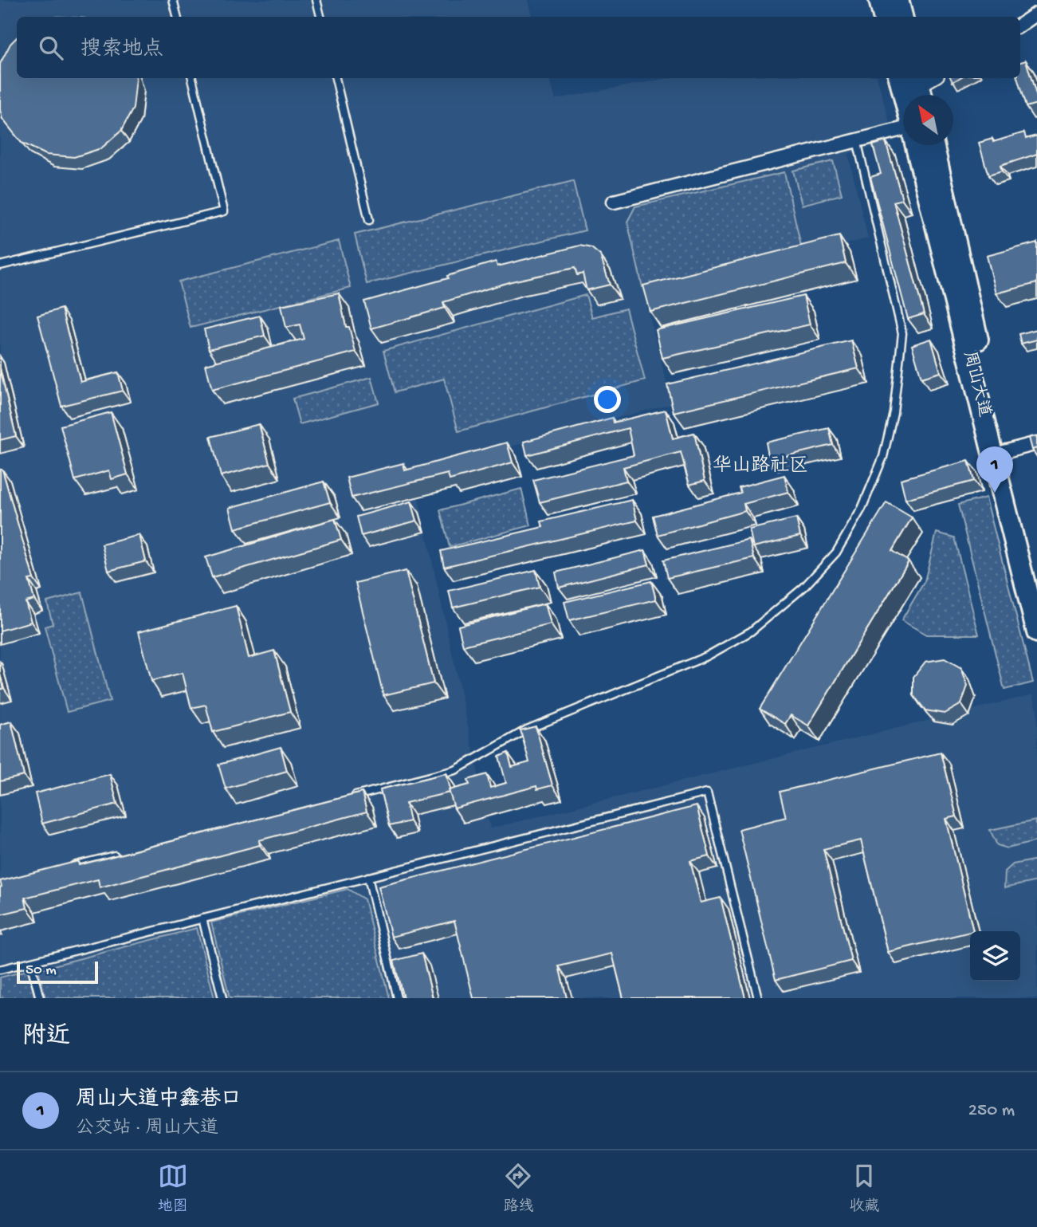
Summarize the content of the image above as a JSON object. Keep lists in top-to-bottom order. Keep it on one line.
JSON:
{"streets":{"main road":["周山大道"]},"districts":["华山路社区"],"scale_bar":"50 m","north":"top left","page":{"search":"搜索地点","pins":"1","scale":"50 m","heading":"附近","list":[{"mark":"1","name":"周山大道中鑫巷口","note":"公交站 · 周山大道","value":"250 m"}],"nav":["地图","路线","收藏"]}}
